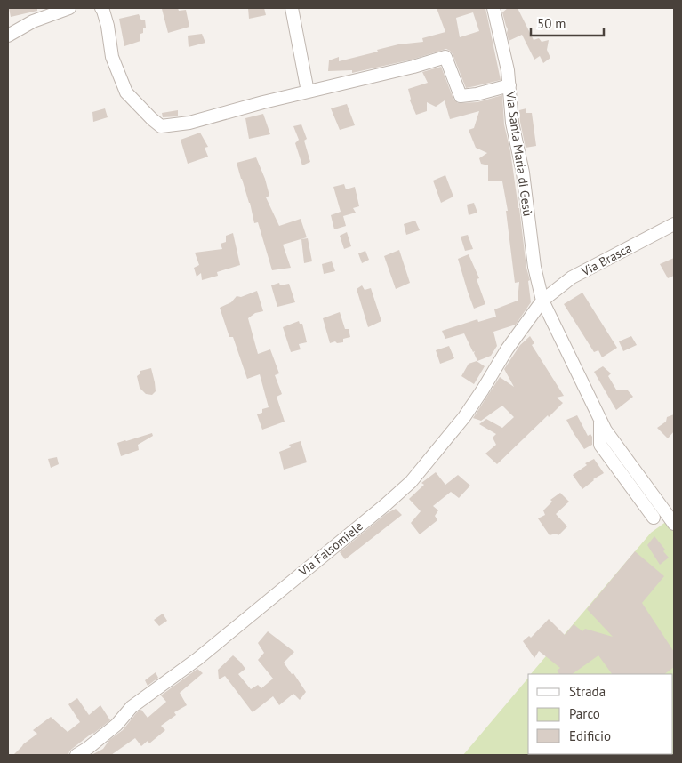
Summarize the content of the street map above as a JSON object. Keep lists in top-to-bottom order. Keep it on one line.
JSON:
{"streets":{"street":["Via Santa Maria di Gesù","Via Brasca","Via Falsomiele"]},"crossings":[["Via Santa Maria di Gesù","Via Brasca"],["Via Santa Maria di Gesù","Via Falsomiele"],["Via Brasca","Via Falsomiele"]],"legend":["Strada","Parco","Edificio"],"scale_bar":"50 m"}
